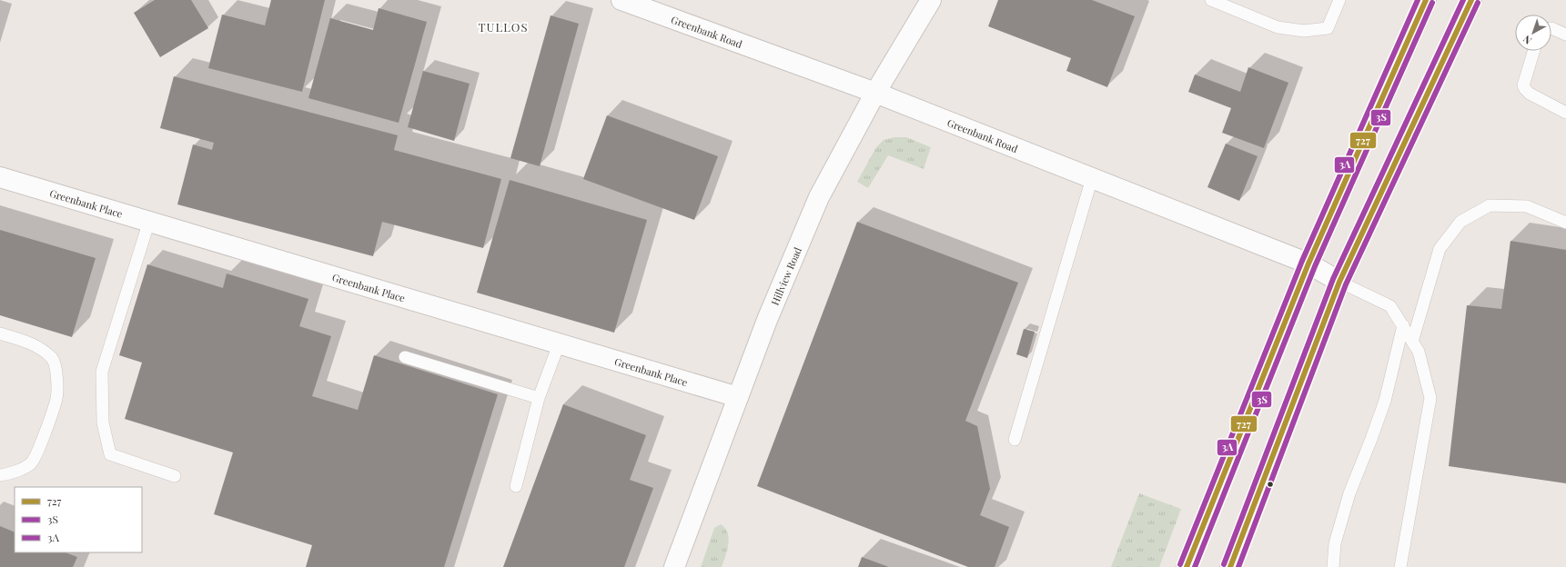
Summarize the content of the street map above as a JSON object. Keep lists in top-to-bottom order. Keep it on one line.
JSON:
{"streets":{"street":["Greenbank Road","Greenbank Place","Hillview Road"]},"crossings":[["Greenbank Road","Hillview Road"],["Greenbank Place","Hillview Road"]],"districts":["TULLOS"],"lines":["transit line 727","transit line 3A","transit line 3S"],"legend":["727","3S","3A"],"north":"bottom left"}
